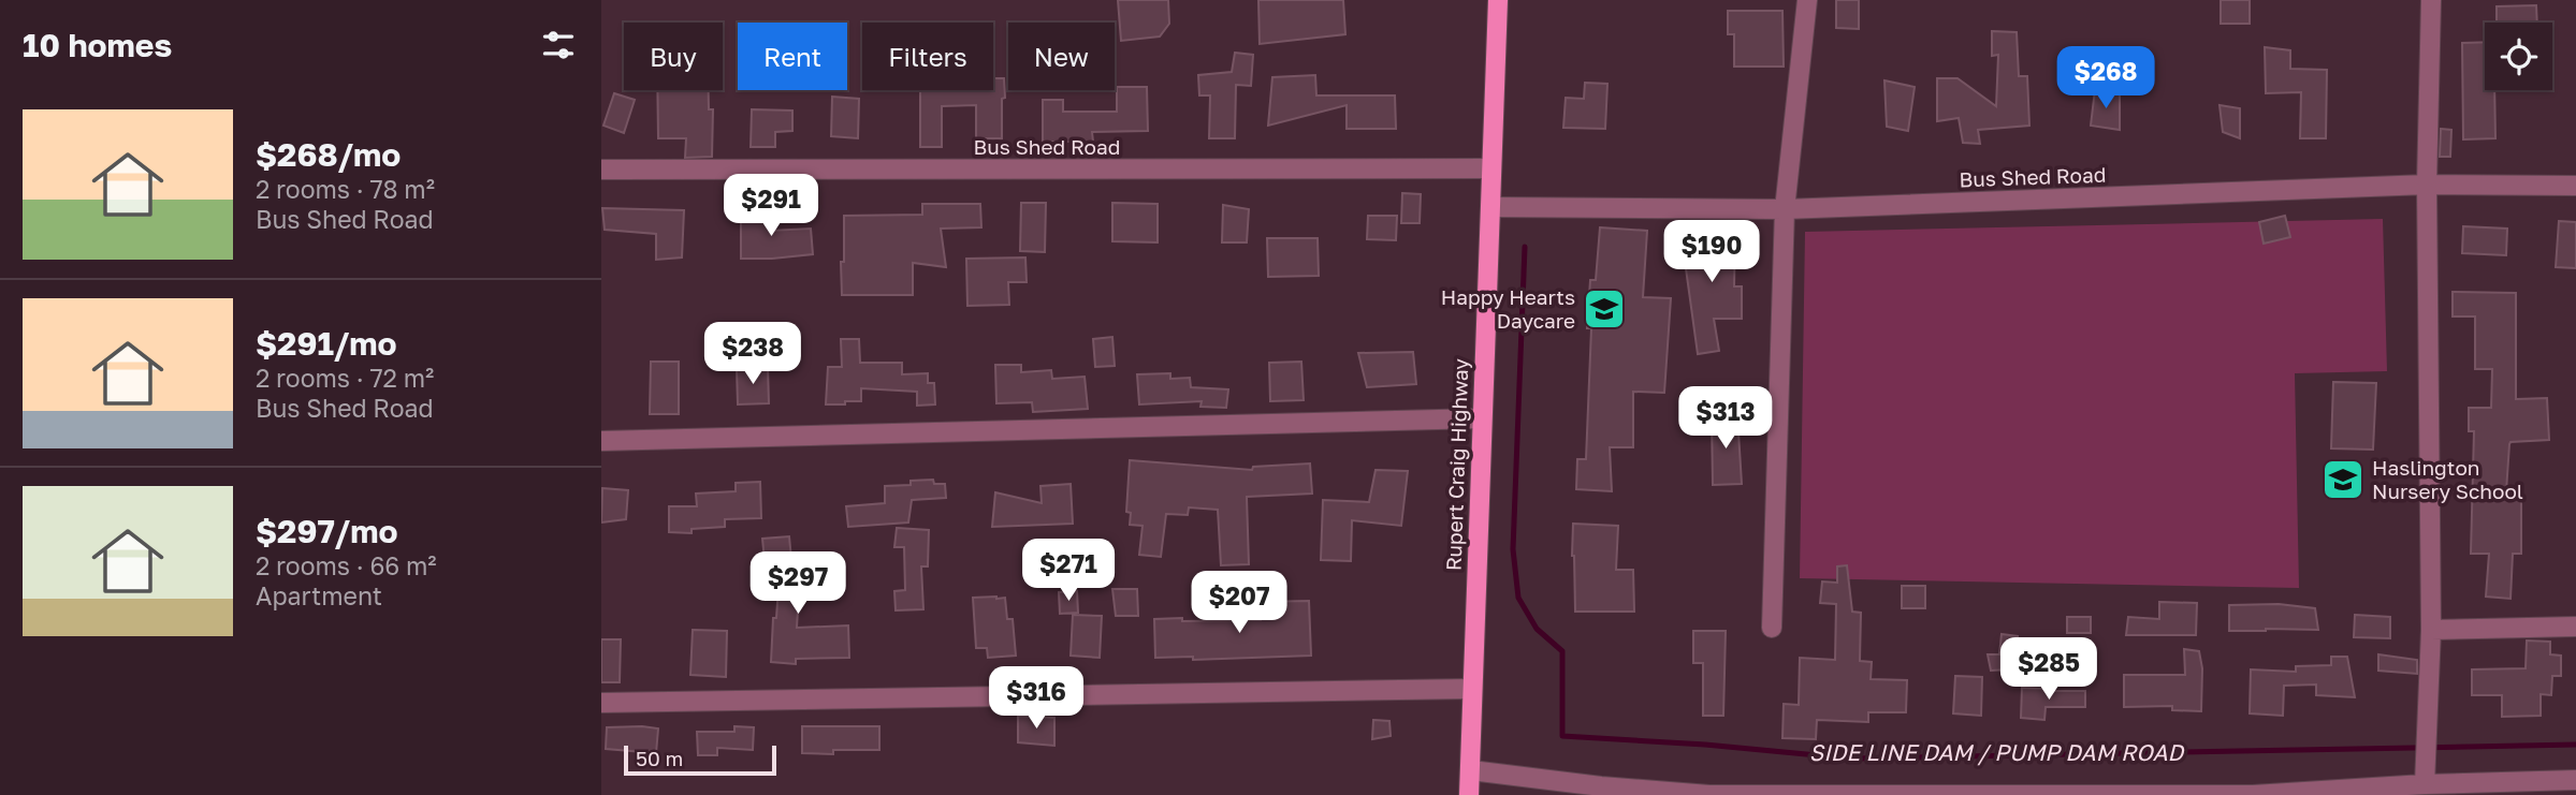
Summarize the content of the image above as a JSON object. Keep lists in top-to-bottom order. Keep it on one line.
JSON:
{"streets":{"main road":["Rupert Craig Highway"],"street":["Bus Shed Road"]},"crossings":[["Bus Shed Road","Rupert Craig Highway"]],"water":["SIDE LINE DAM / PUMP DAM ROAD"],"places":{"school or university":["Happy Hearts Daycare","Haslington Nursery School"]},"scale_bar":"50 m","page":{"heading":"10 homes","chip":["Buy","Rent","Filters","New"],"price":["$268","$291","$190","$238","$313","$271","$297","$207","$285","$316"],"list":[{"name":"$268/mo","note":"2 rooms · 78 m² · Bus Shed Road"},{"name":"$291/mo","note":"2 rooms · 72 m² · Bus Shed Road"},{"name":"$297/mo","note":"2 rooms · 66 m² · Apartment"}],"scale":"50 m"}}
